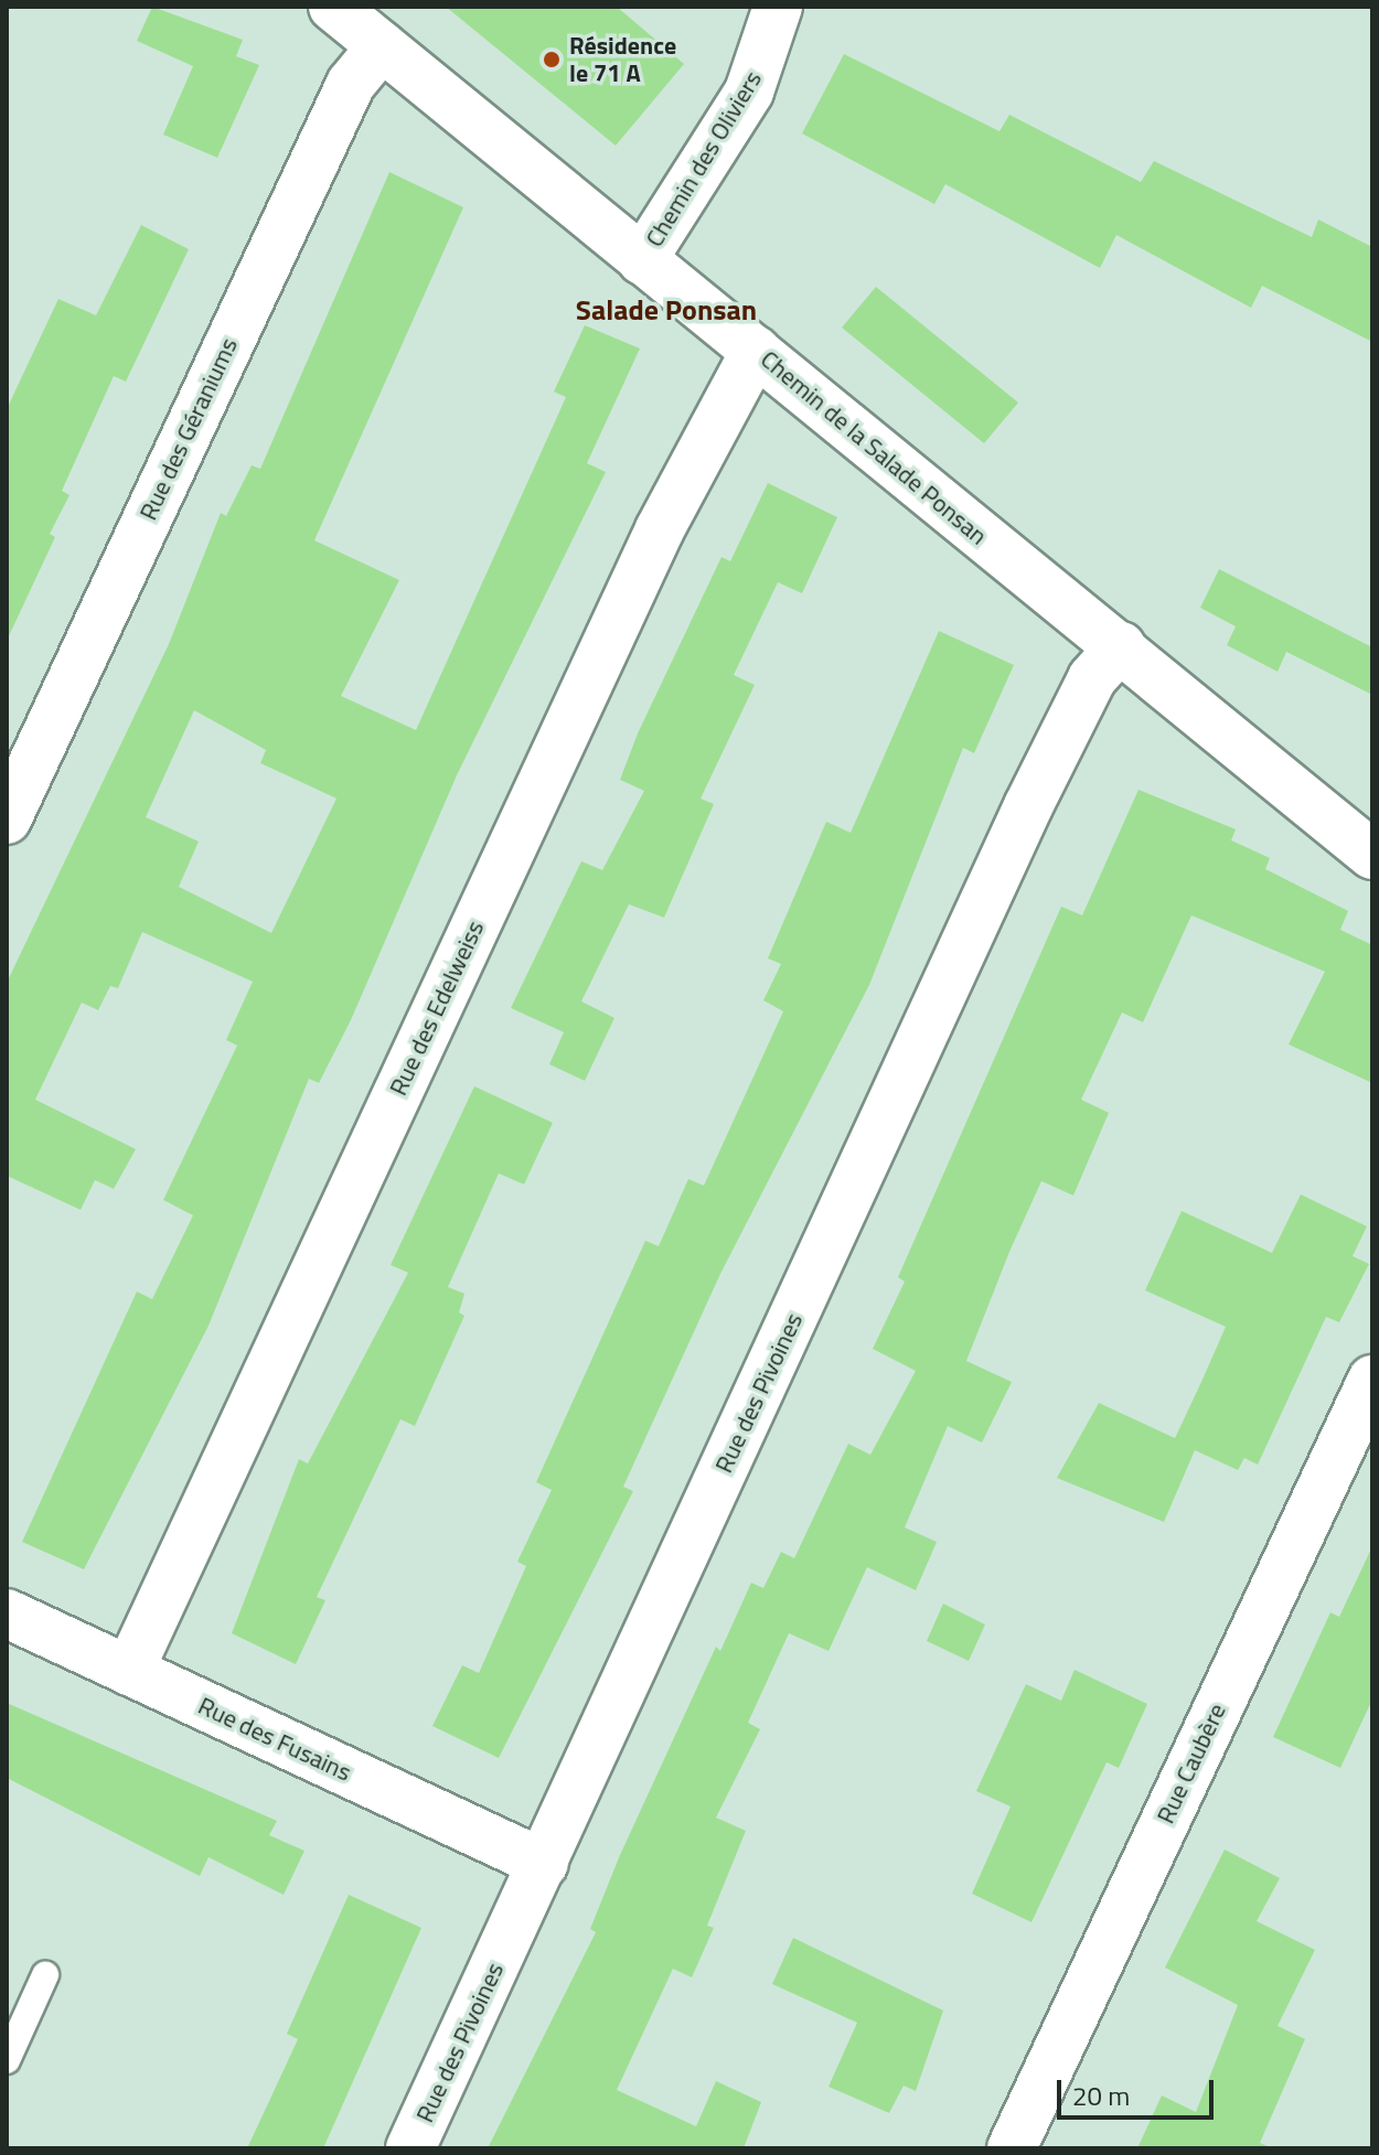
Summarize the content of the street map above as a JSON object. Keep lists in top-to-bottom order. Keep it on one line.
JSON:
{"streets":{"street":["Chemin des Oliviers","Rue des Géraniums","Chemin de la Salade Ponsan","Rue des Edelweiss","Rue des Pivoines","Rue des Fusains","Rue Caubère"]},"crossings":[["Chemin des Oliviers","Chemin de la Salade Ponsan"],["Rue des Géraniums","Chemin de la Salade Ponsan"],["Chemin de la Salade Ponsan","Rue des Edelweiss"],["Chemin de la Salade Ponsan","Rue des Pivoines"],["Rue des Edelweiss","Rue des Fusains"],["Rue des Pivoines","Rue des Fusains"]],"districts":["Salade Ponsan"],"places":["Résidence le 71 A"],"scale_bar":"20 m"}
